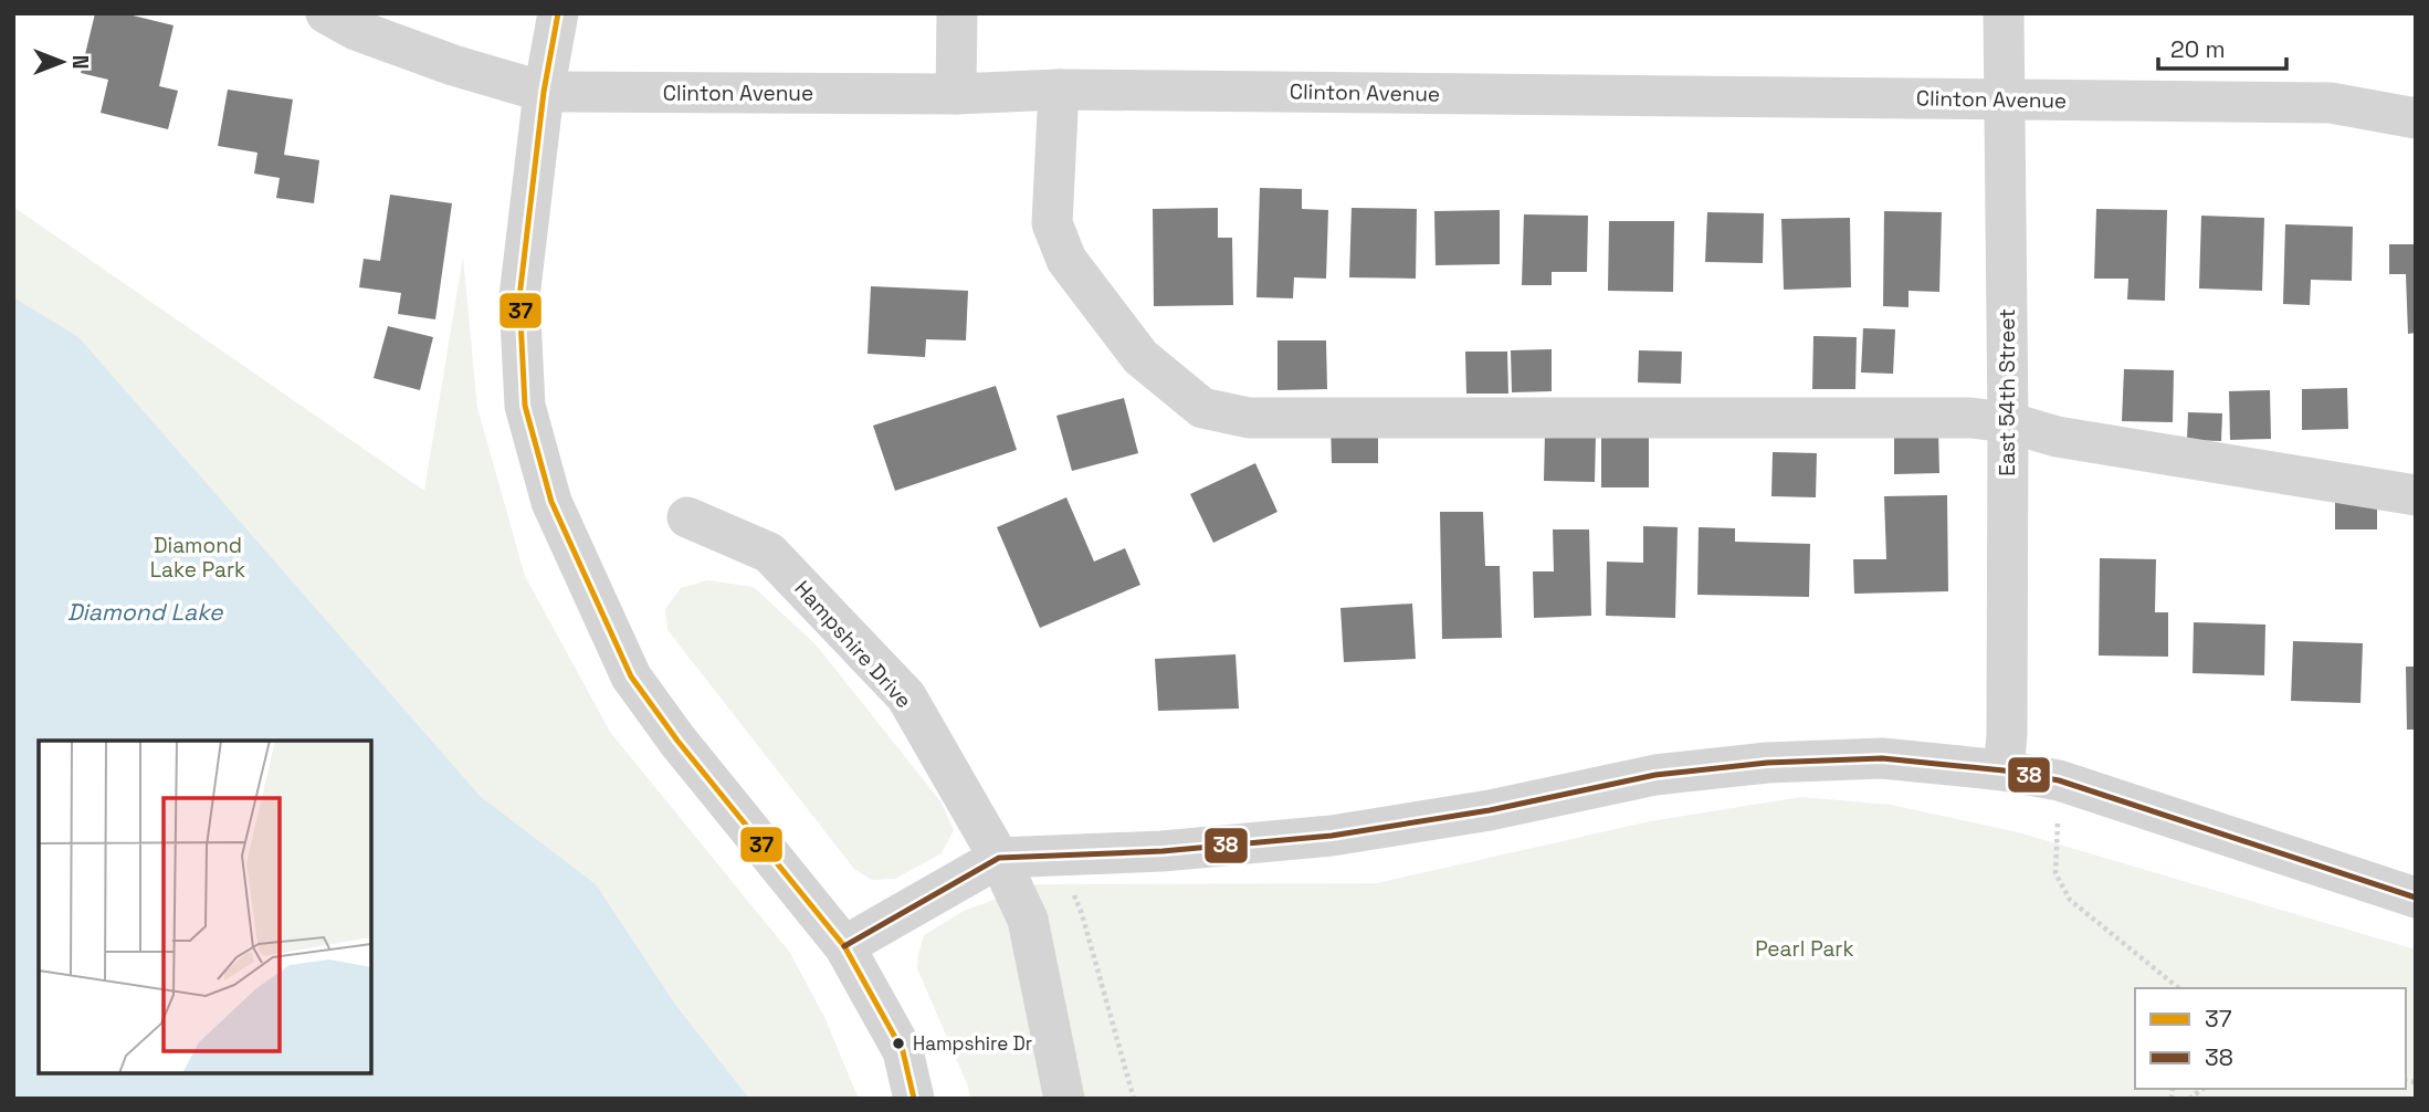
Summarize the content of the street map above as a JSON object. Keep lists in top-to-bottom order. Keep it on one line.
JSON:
{"streets":{"street":["Clinton Avenue","East 54th Street","Hampshire Drive"]},"crossings":[["Clinton Avenue","East 54th Street"]],"water":["Diamond Lake"],"parks":["Diamond Lake Park","Pearl Park"],"places":["Hampshire Dr"],"lines":["transit line 37","transit line 38"],"legend":["37","38"],"scale_bar":"20 m","north":"right"}
